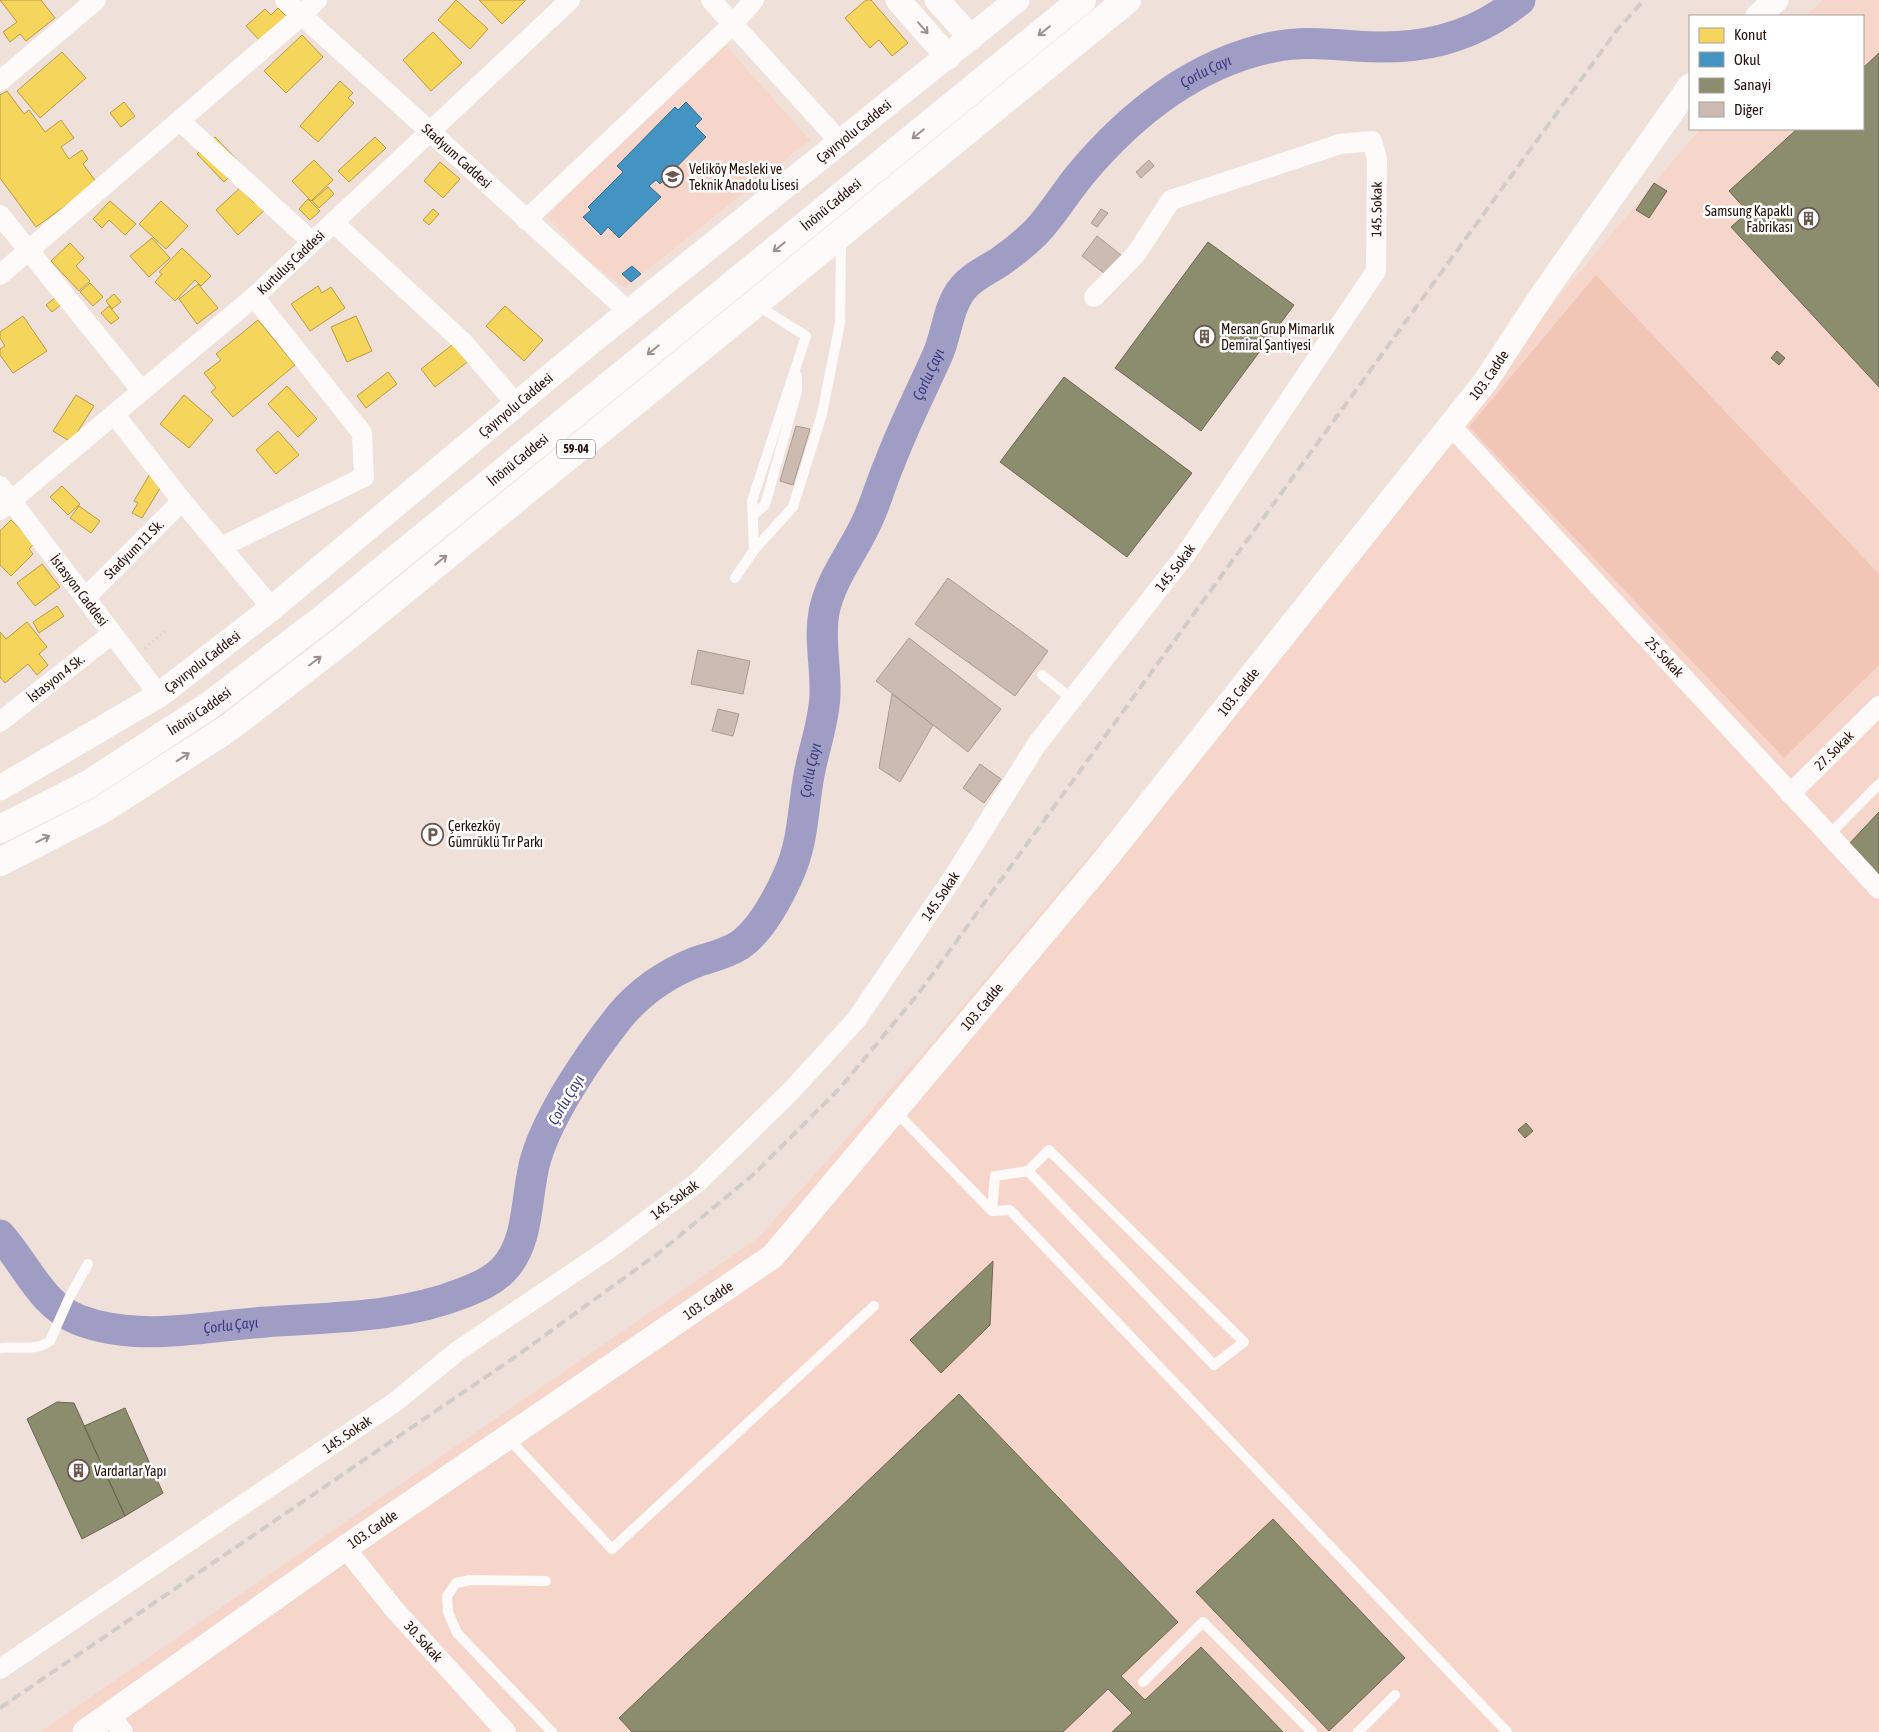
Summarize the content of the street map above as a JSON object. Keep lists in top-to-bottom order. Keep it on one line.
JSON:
{"streets":{"main road":["İnönü Caddesi","59-04"],"street":["Çayıryolu Caddesi","Stadyum Caddesi","145. Sokak","Kurtuluş Caddesi","103. Cadde","Stadyum 11 Sk.","İstasyon Caddesi","25. Sokak","İstasyon 4 Sk.","27. Sokak","30. Sokak"]},"crossings":[["Çayıryolu Caddesi","Stadyum Caddesi"],["Çayıryolu Caddesi","İstasyon Caddesi"],["Stadyum Caddesi","Kurtuluş Caddesi"],["Kurtuluş Caddesi","İstasyon Caddesi"],["103. Cadde","25. Sokak"],["103. Cadde","30. Sokak"],["Stadyum 11 Sk.","İstasyon Caddesi"],["İstasyon Caddesi","İstasyon 4 Sk."],["25. Sokak","27. Sokak"]],"water":["Çorlu Çayı"],"places":{"school or university":["Veliköy Mesleki ve Teknik Anadolu Lisesi"],"building":["Samsung Kapaklı Fabrikası","Mersan Grup Mimarlık Demiral Şantiyesi","Vardarlar Yapı"],"parking":["Çerkezköy Gümrüklü Tır Parkı"]},"legend":["Konut","Okul","Sanayi","Diğer"]}
